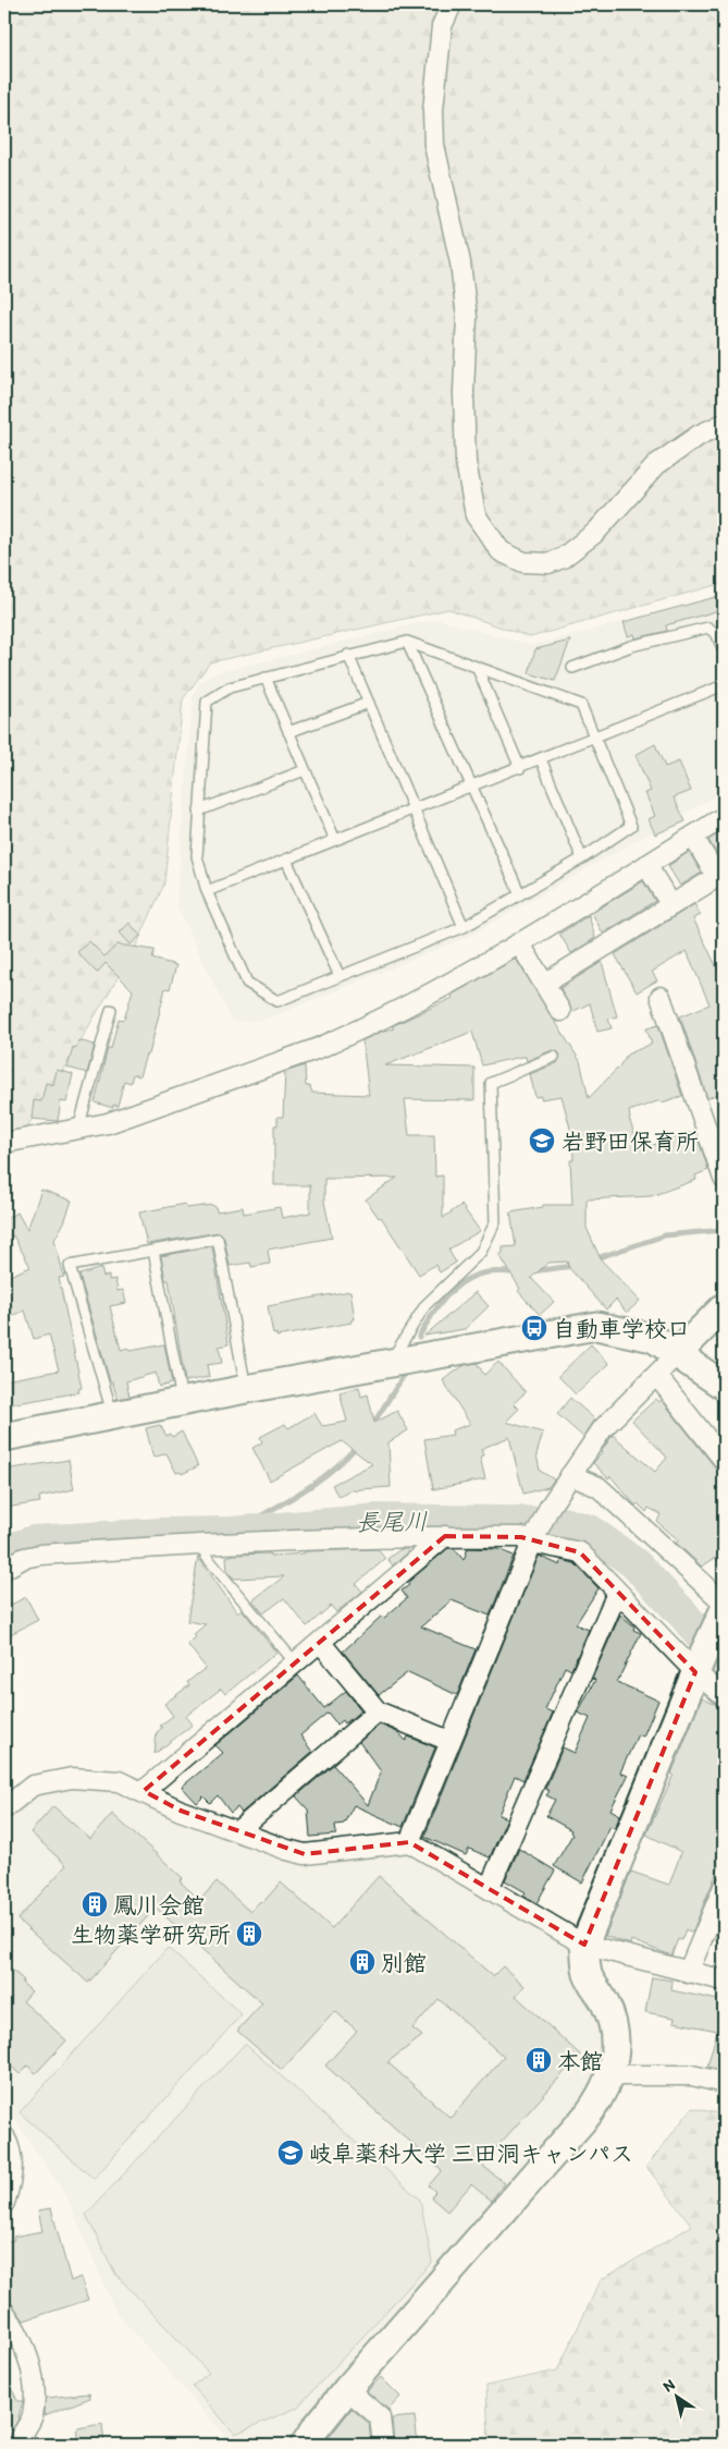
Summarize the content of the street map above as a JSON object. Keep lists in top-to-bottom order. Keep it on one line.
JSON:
{"water":["長尾川"],"places":{"school or university":["岩野田保育所","岐阜薬科大学 三田洞キャンパス"],"bus stop":["自動車学校口"],"building":["鳳川会館","生物薬学研究所","別館","本館"]},"north":"top left"}
